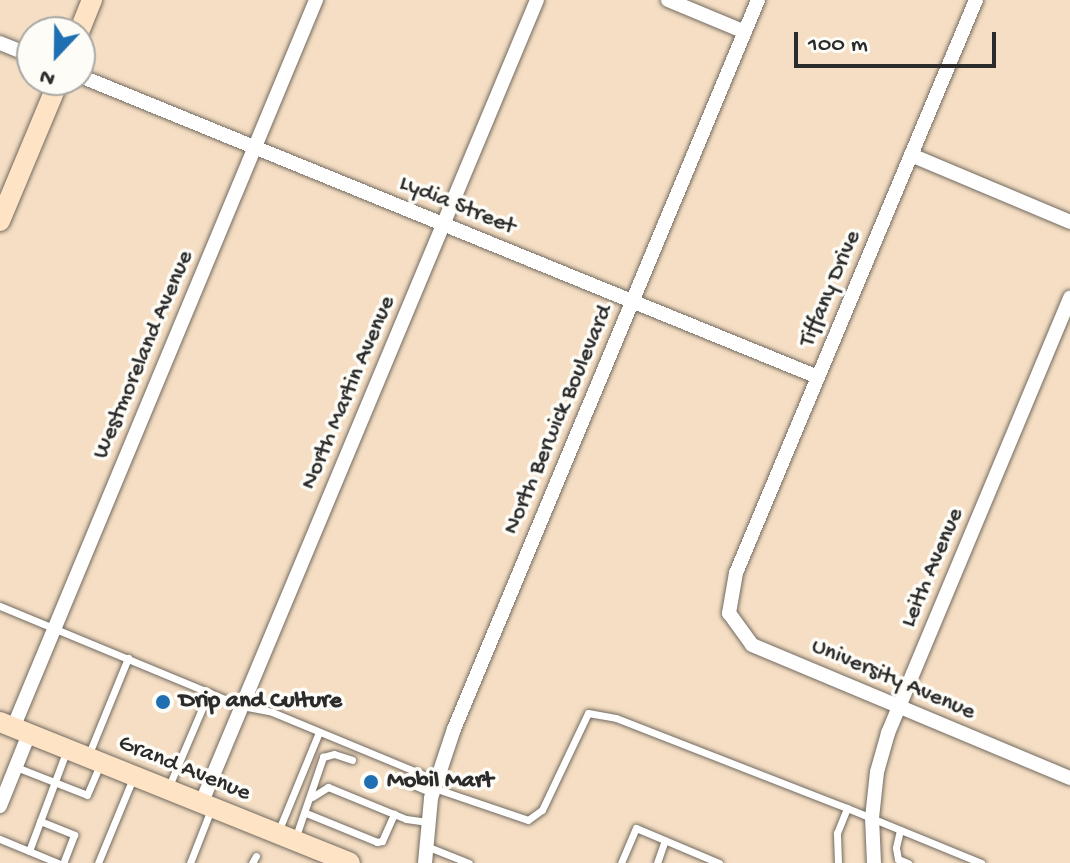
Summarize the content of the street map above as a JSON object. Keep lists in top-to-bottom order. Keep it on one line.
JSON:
{"streets":{"main road":["Grand Avenue"],"street":["Lydia Street","Tiffany Drive","Westmoreland Avenue","North Martin Avenue","North Berwick Boulevard","Leith Avenue","University Avenue"]},"crossings":[["Lydia Street","Tiffany Drive"],["Lydia Street","Westmoreland Avenue"],["Lydia Street","North Martin Avenue"],["Lydia Street","North Berwick Boulevard"],["Tiffany Drive","University Avenue"],["Westmoreland Avenue","Grand Avenue"],["North Martin Avenue","Grand Avenue"],["Leith Avenue","University Avenue"]],"places":["Drip and Culture","Mobil Mart"],"scale_bar":"100 m","north":"bottom"}
